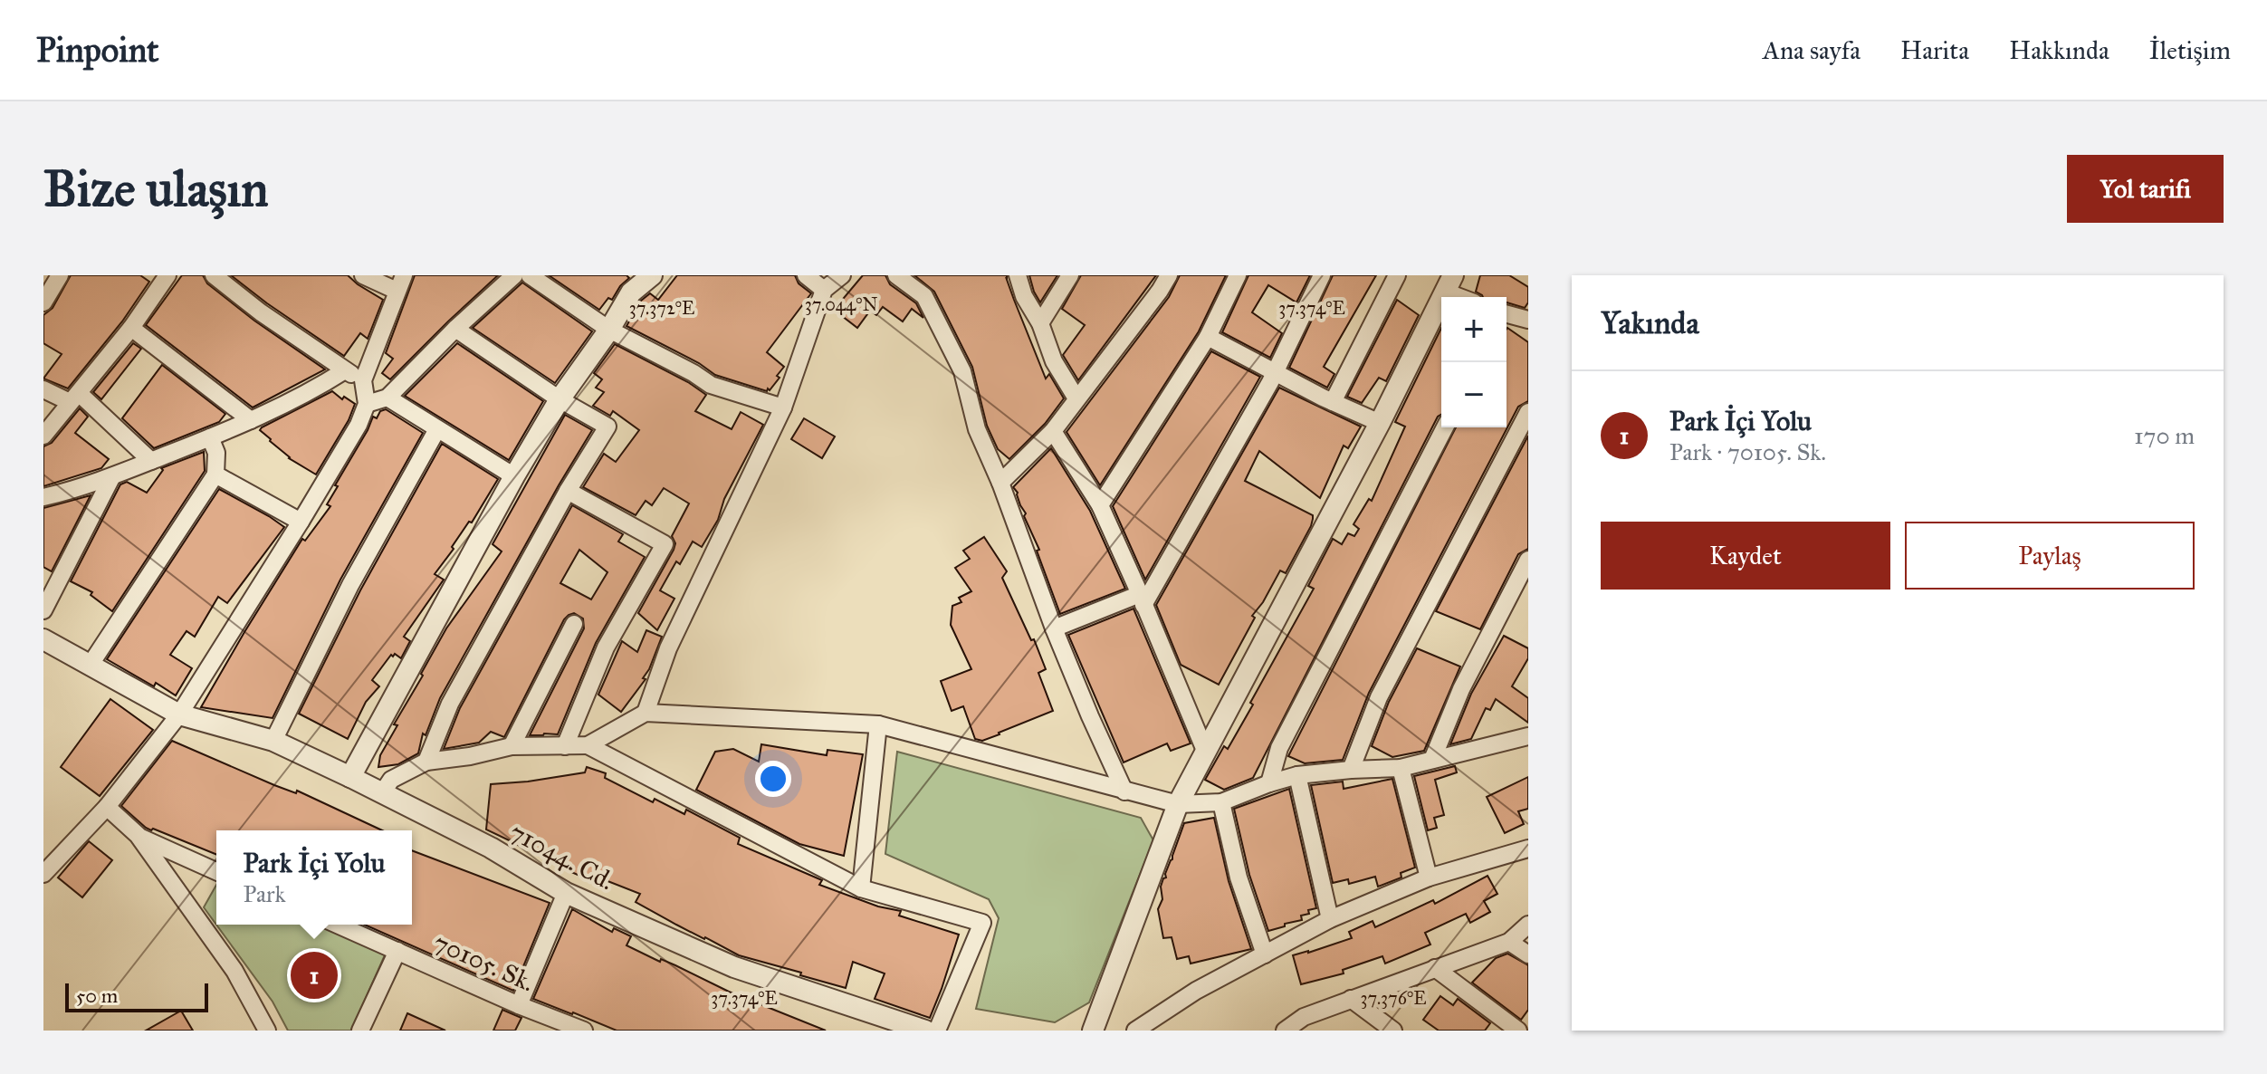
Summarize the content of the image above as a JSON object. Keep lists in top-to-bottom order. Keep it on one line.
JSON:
{"streets":{"street":["71044. Cd.","70105. Sk."]},"scale_bar":"50 m","page":{"header":"Pinpoint","nav":["Ana sayfa","Harita","Hakkında","İletişim"],"buttons":["Yol tarifi",["Kaydet","Paylaş"]],"title":"Bize ulaşın","heading":"Yakında","map_buttons":["+","−"],"list":[{"mark":"1","name":"Park İçi Yolu","note":"Park · 70105. Sk.","value":"170 m"}],"popup":["Park İçi Yolu","Park"],"pins":"1","scale":"50 m"},"coordinates":["37.044°N","37.372°E","37.374°E","37.376°E"]}
